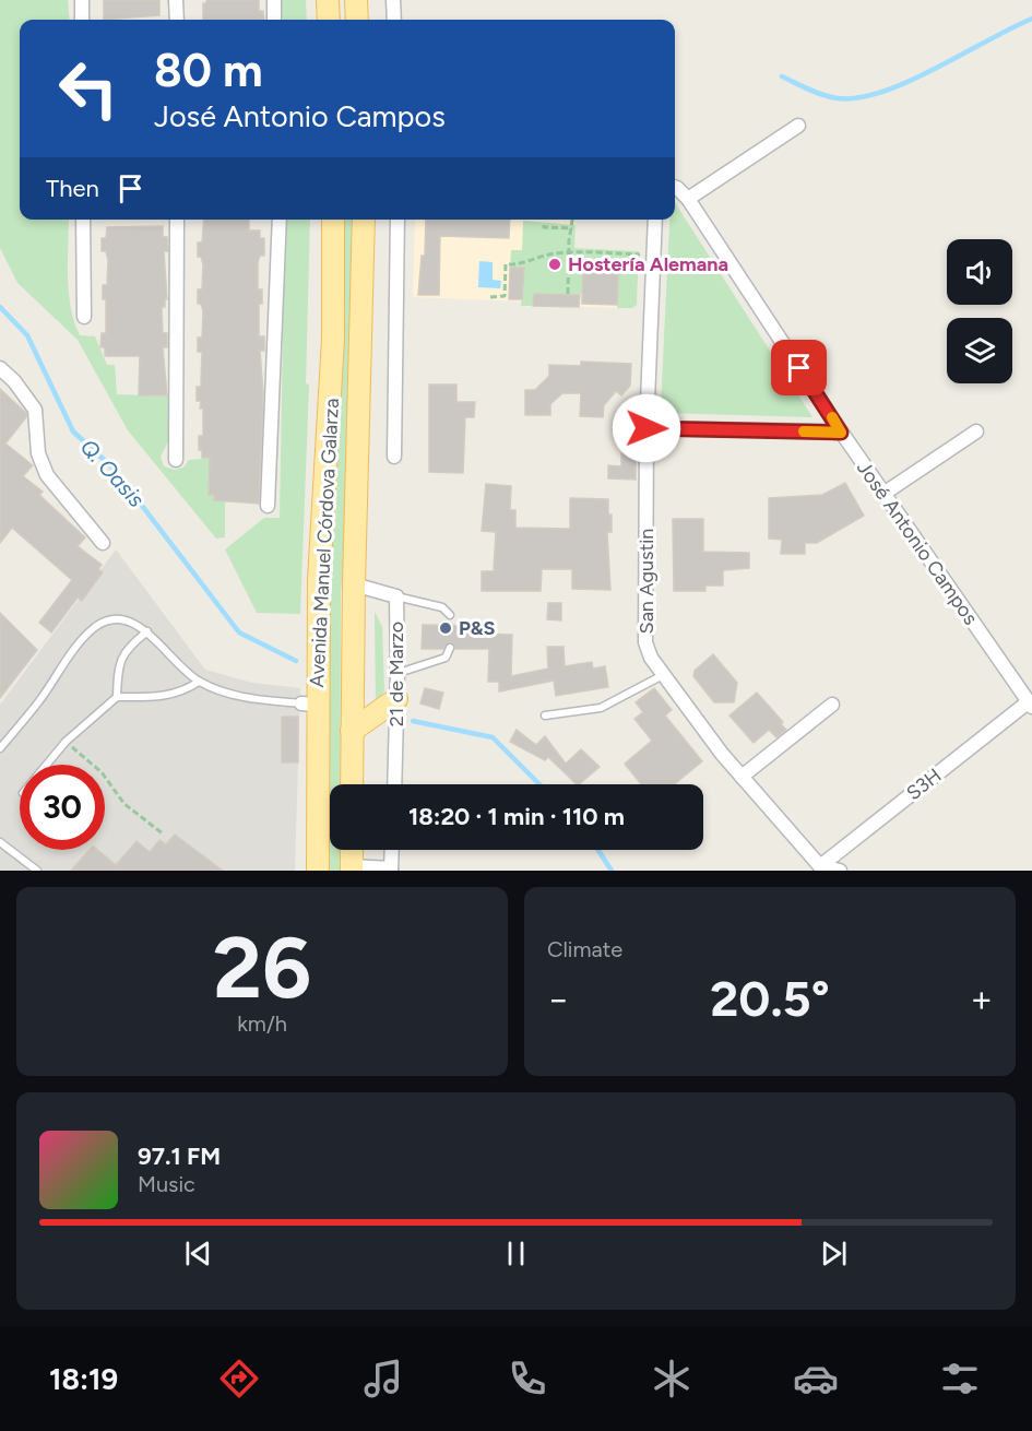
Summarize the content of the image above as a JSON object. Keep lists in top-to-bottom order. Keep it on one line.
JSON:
{"streets":{"main road":["Avenida Manuel Córdova Galarza"],"street":["José Antonio Campos","San Agustin","21 de Marzo","S3H"]},"crossings":[["Avenida Manuel Córdova Galarza","21 de Marzo"],["José Antonio Campos","S3H"],["San Agustin","S3H"]],"water":["Q. Oasis"],"places":["Hostería Alemana","P&S"],"page":{"turn":["80 m","José Antonio Campos"],"then":"Then","limit":"30","trip":"18:20 · 1 min · 110 m","tile":[["26","km/h"],"Climate"],"heat":["−","20.5°","+"],"song":["97.1 FM","Music"],"tabs":"18:19"}}
